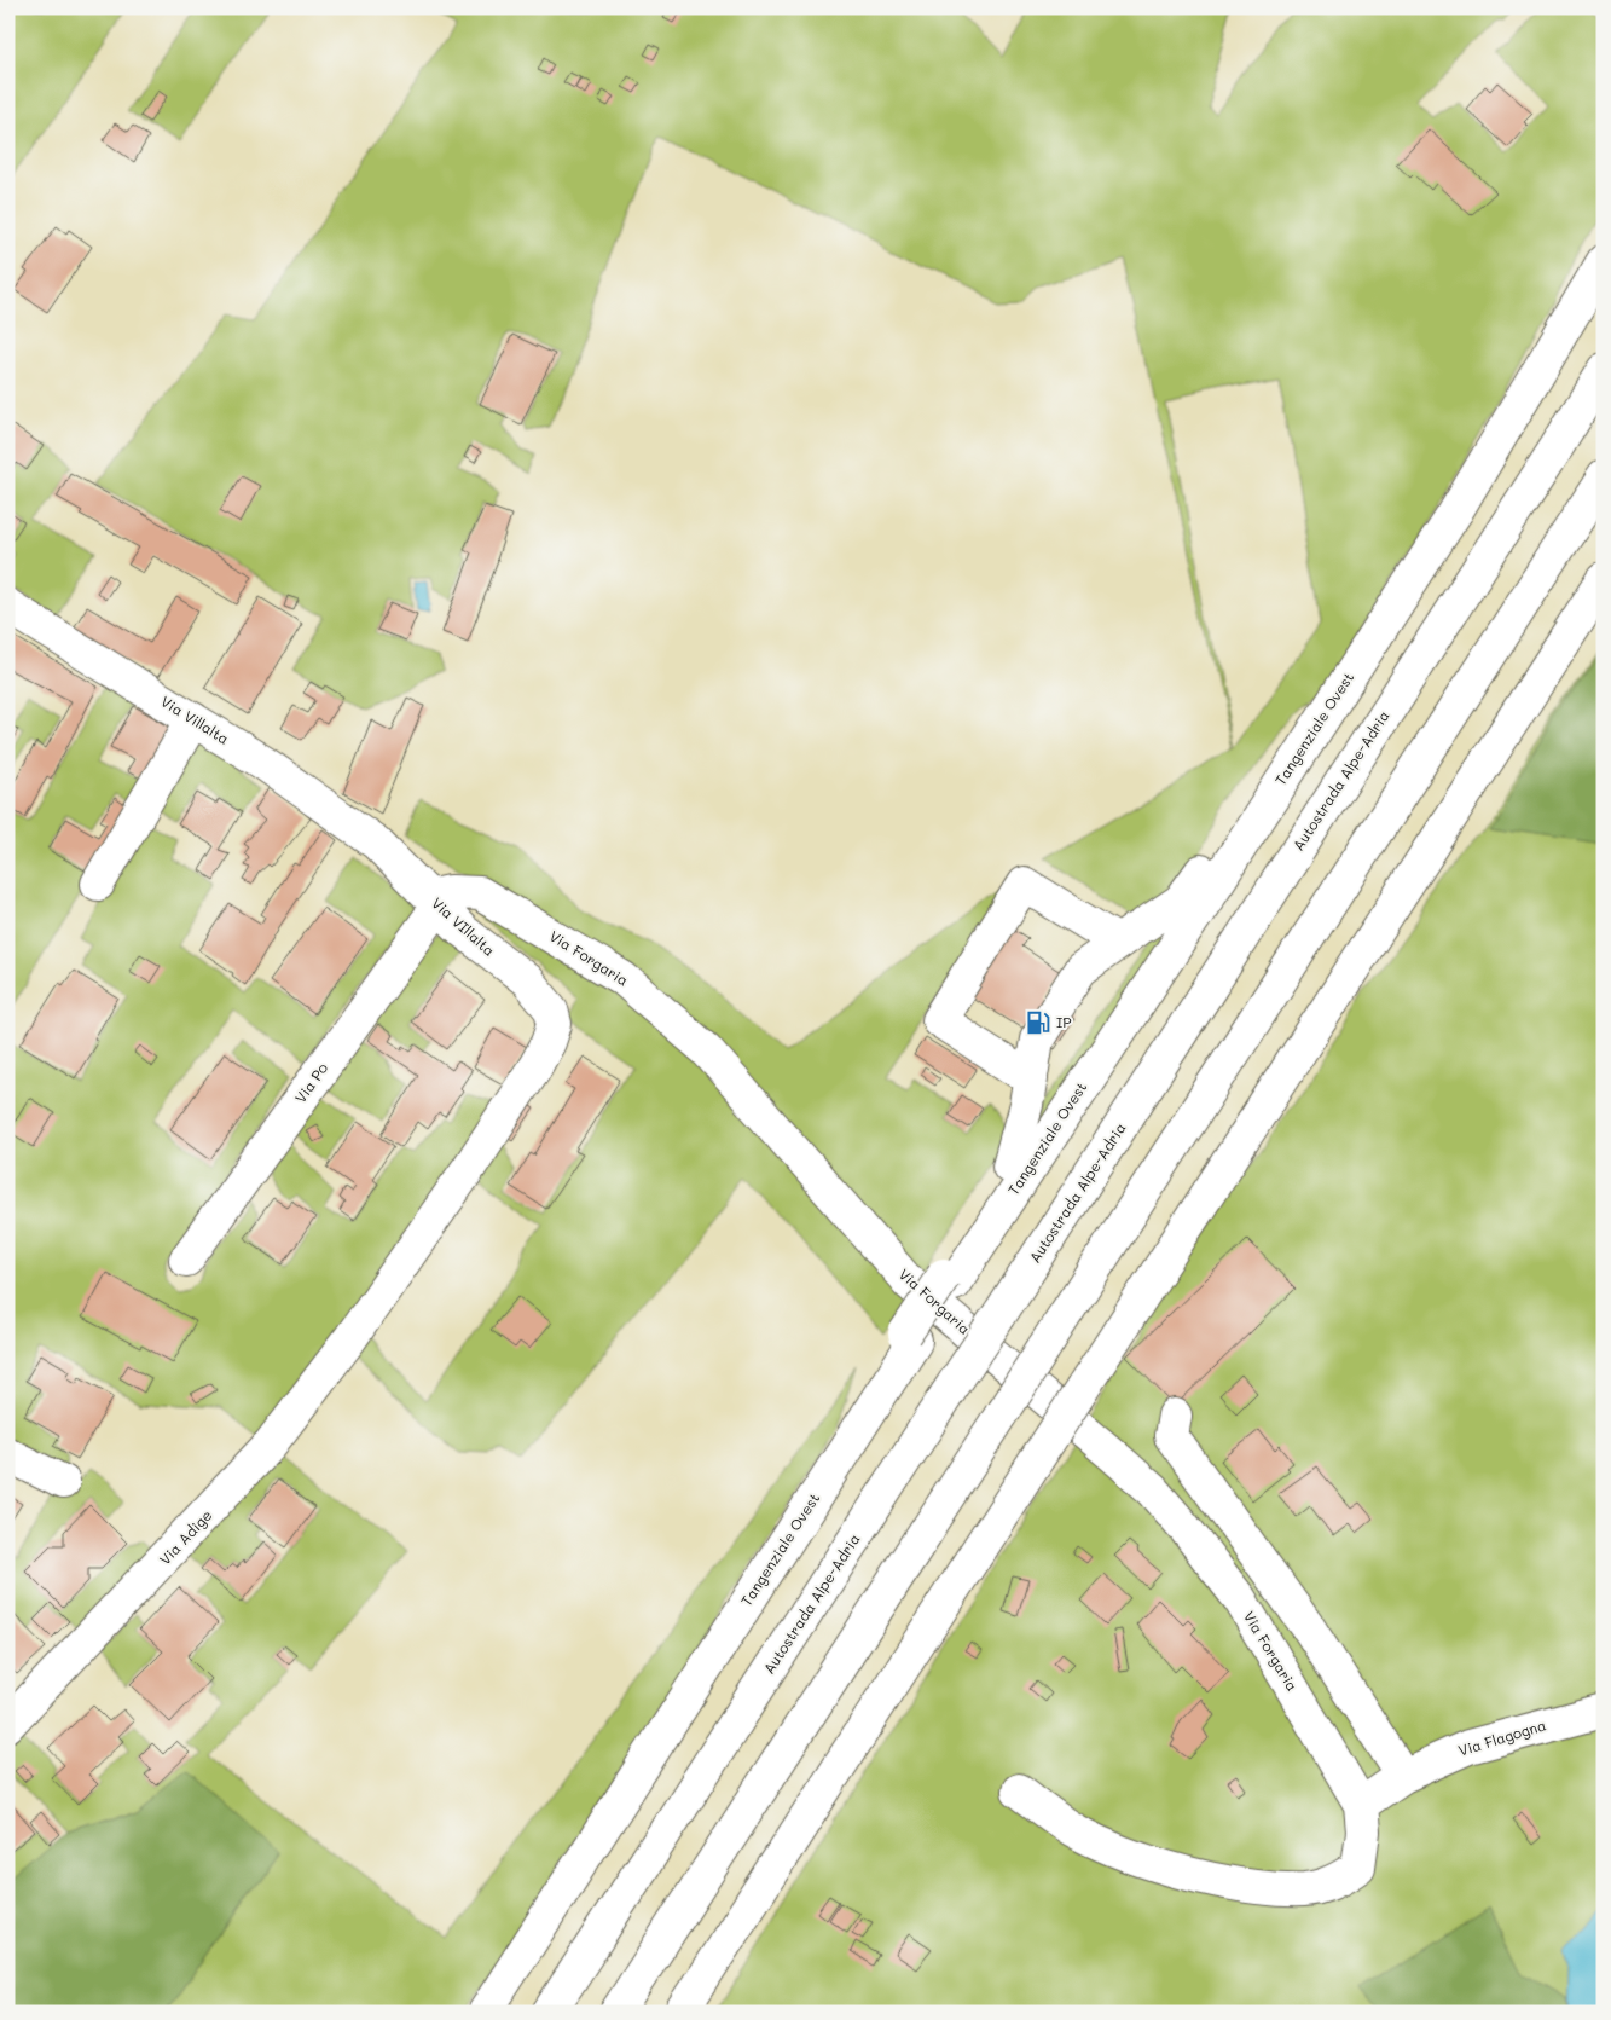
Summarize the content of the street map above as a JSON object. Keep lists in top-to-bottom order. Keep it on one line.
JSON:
{"streets":{"main road":["Via Villalta","Tangenziale Ovest","Autostrada Alpe-Adria","Via VIllalta","Via Forgaria","Via Po","Via Adige","Via Flagogna"]},"crossings":[["Via Villalta","Via VIllalta"],["Via VIllalta","Via Forgaria"],["Via VIllalta","Via Po"],["Via VIllalta","Via Adige"],["Via Forgaria","Via Po"]],"places":{"fuel station":["IP"]}}
